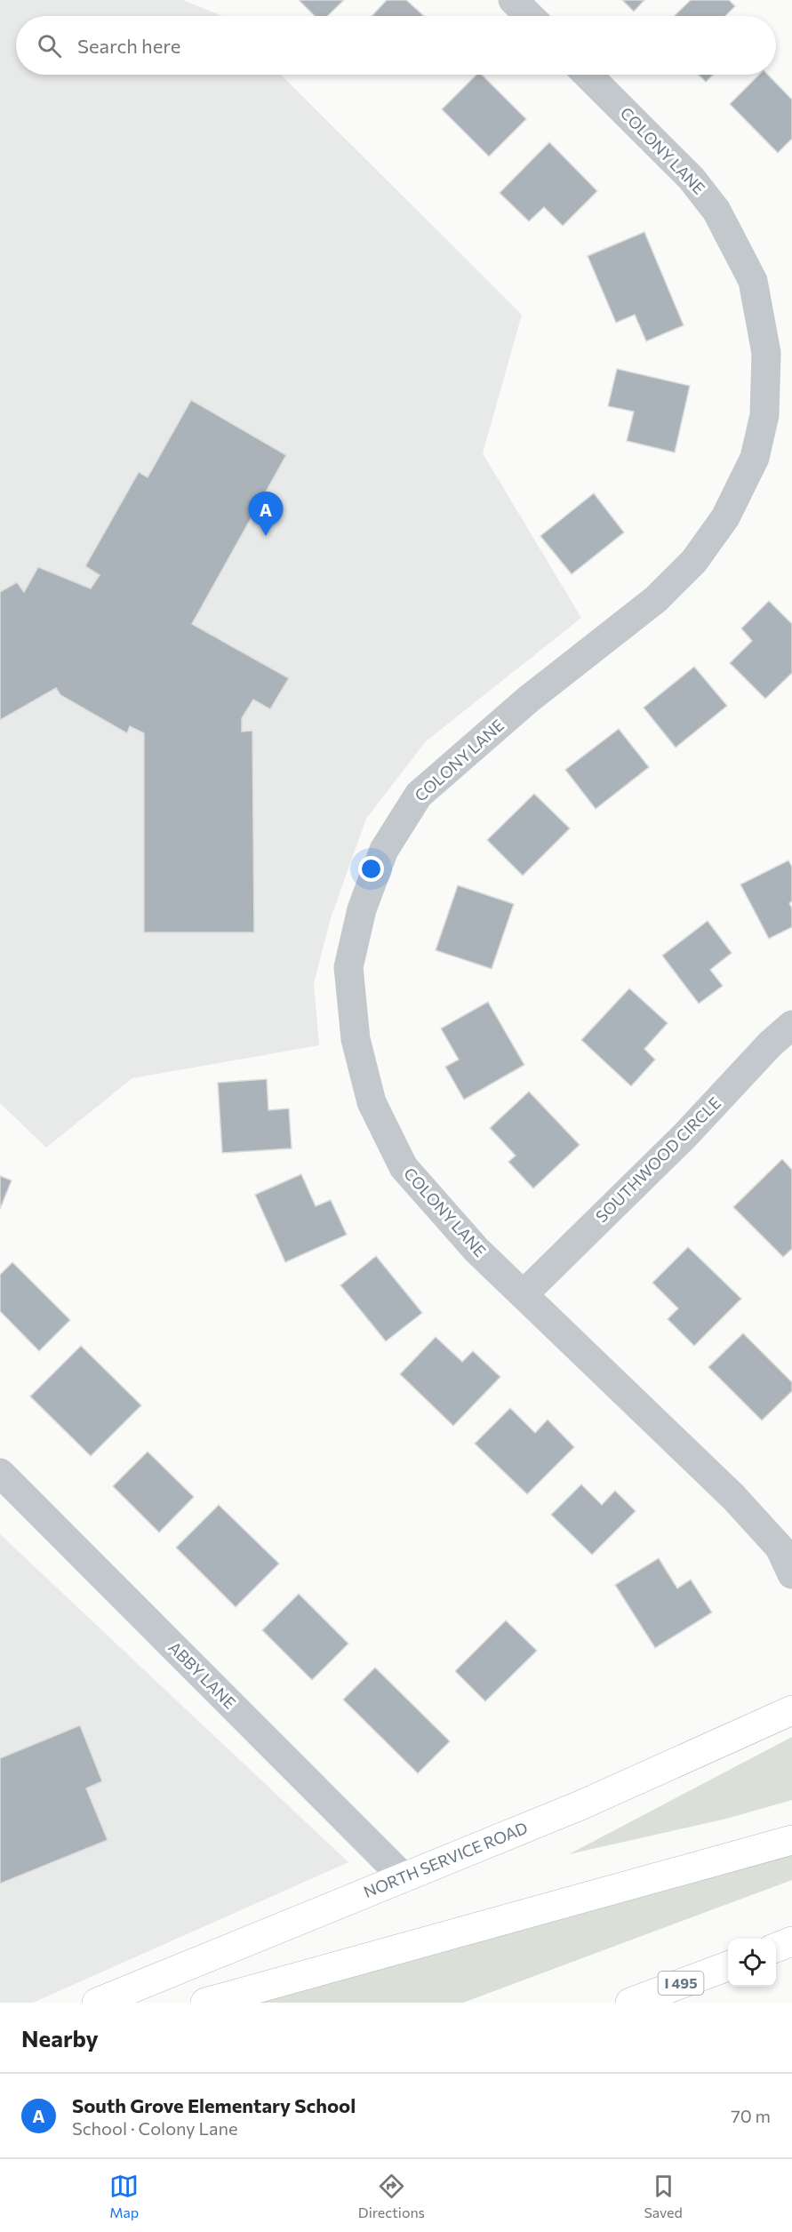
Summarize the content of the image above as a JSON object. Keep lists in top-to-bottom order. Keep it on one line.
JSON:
{"streets":{"main road":["NORTH SERVICE ROAD","I 495"],"street":["COLONY LANE","SOUTHWOOD CIRCLE","ABBY LANE"]},"crossings":[["COLONY LANE","SOUTHWOOD CIRCLE"],["ABBY LANE","NORTH SERVICE ROAD"]],"page":{"search":"Search here","pins":"A","heading":"Nearby","list":[{"mark":"A","name":"South Grove Elementary School","note":"School · Colony Lane","value":"70 m"}],"nav":["Map","Directions","Saved"]}}
